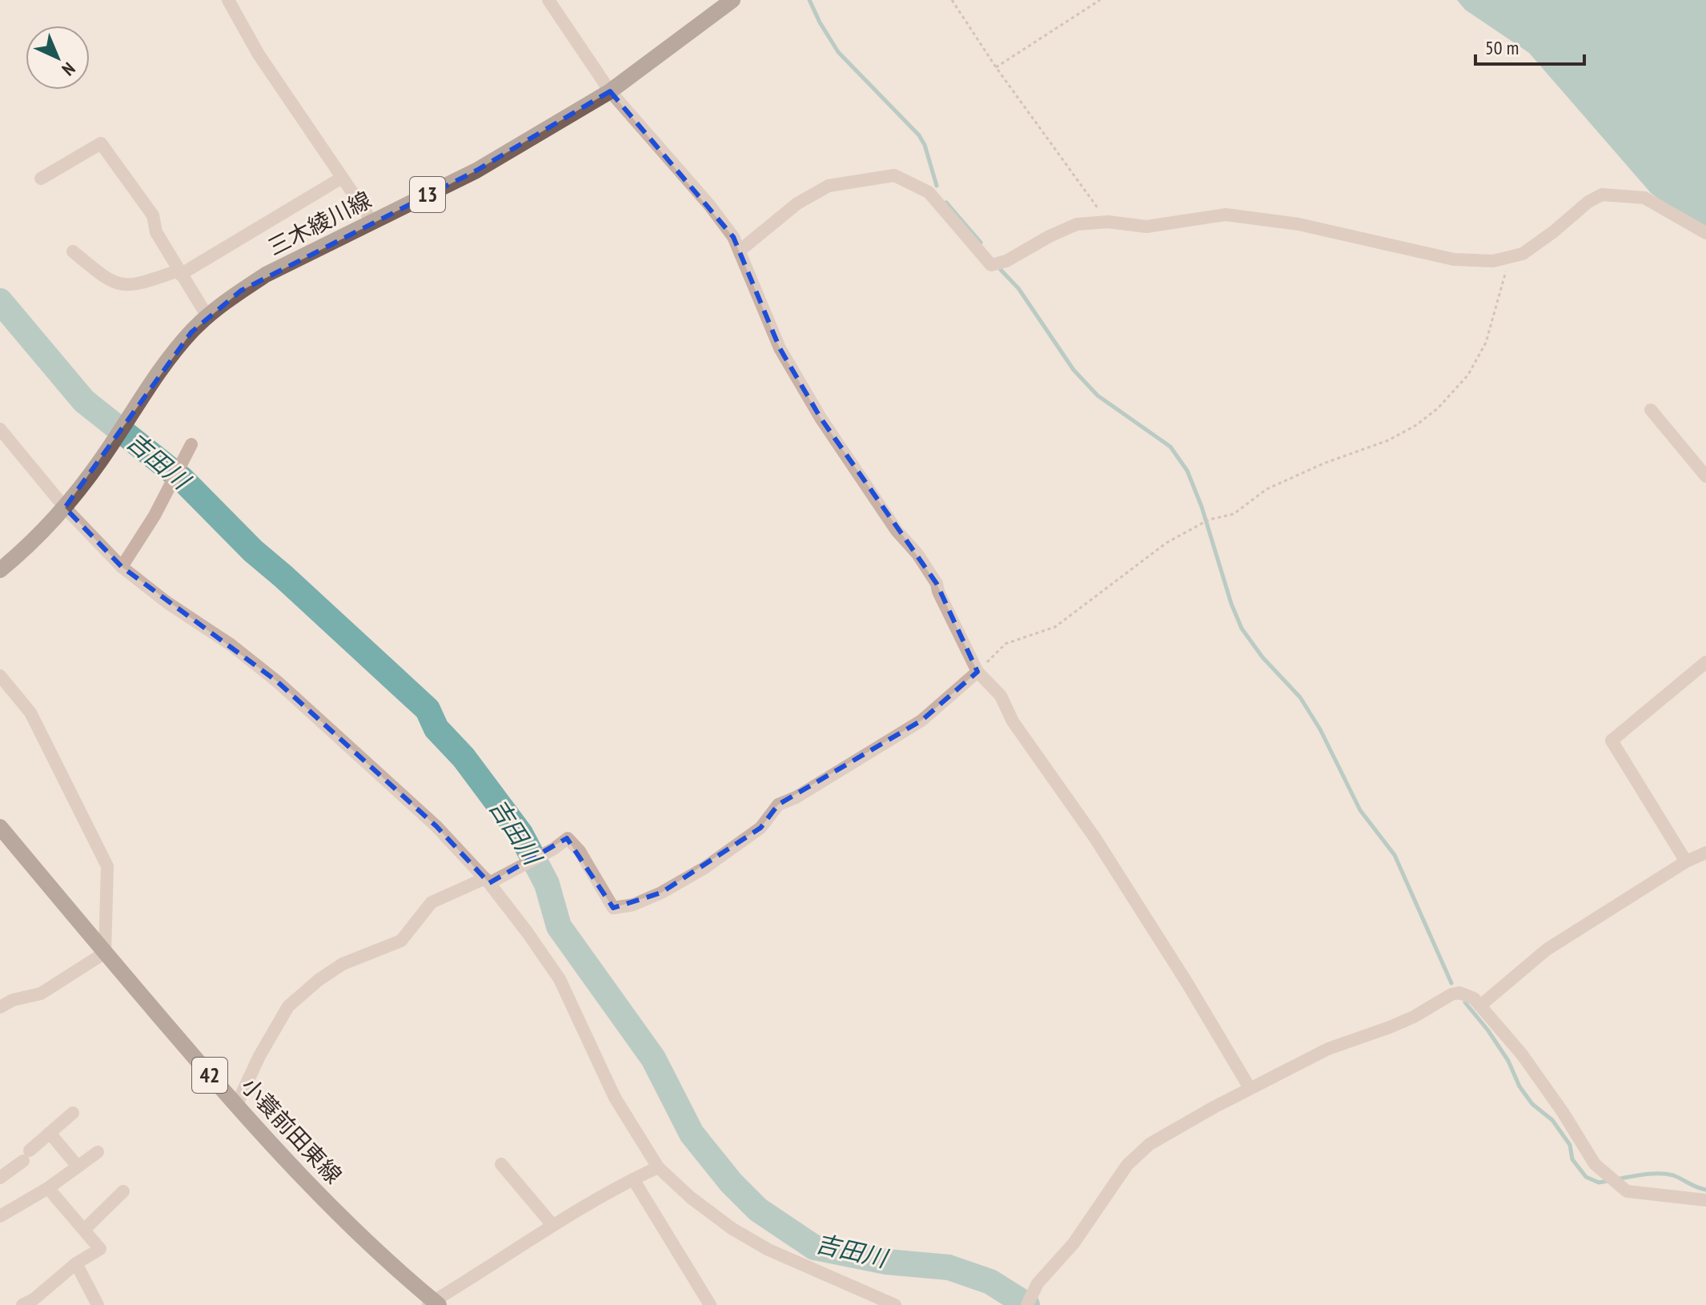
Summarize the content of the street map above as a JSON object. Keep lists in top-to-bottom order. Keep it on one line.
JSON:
{"streets":{"main road":["13","三木綾川線","42","小蓑前田東線"]},"water":["吉田川"],"scale_bar":"50 m","north":"bottom right"}
